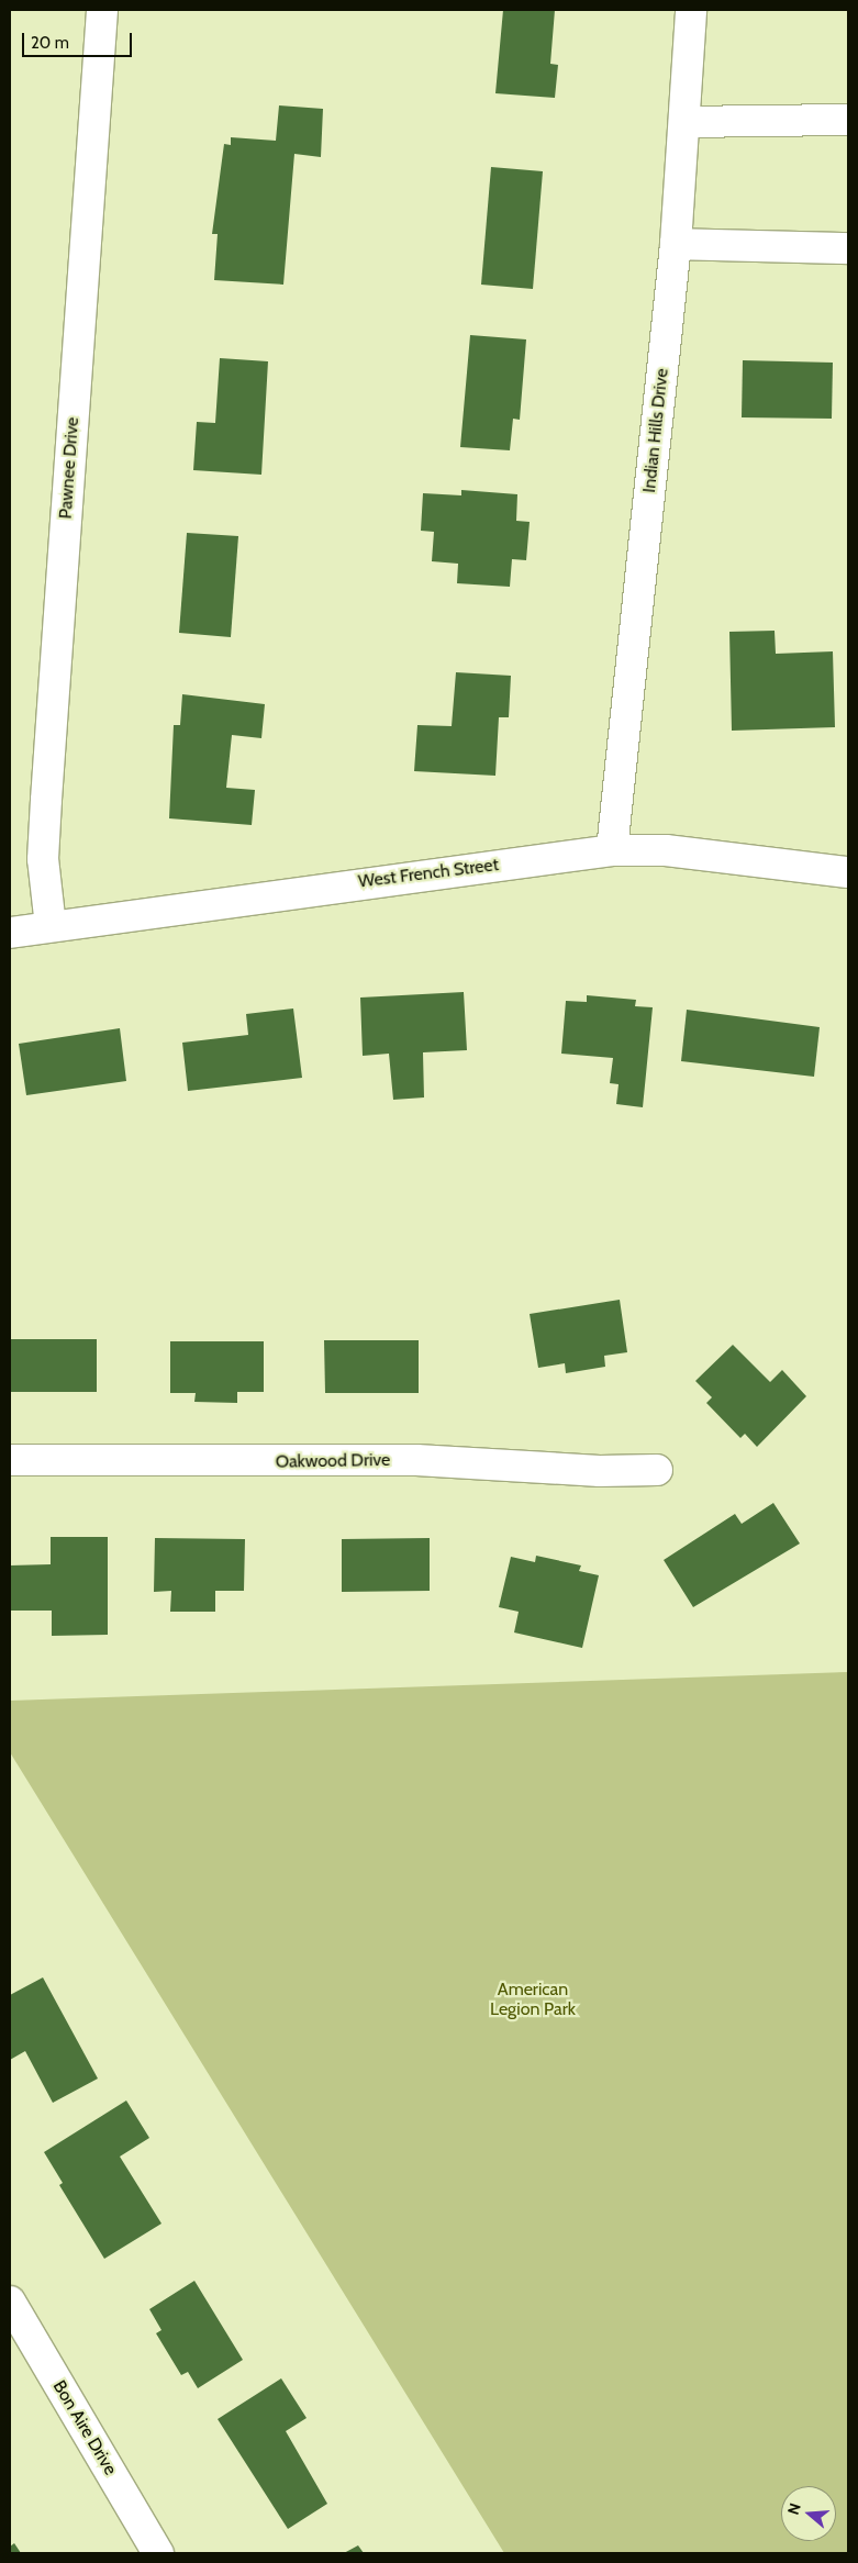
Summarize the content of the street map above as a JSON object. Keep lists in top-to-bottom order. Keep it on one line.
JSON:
{"streets":{"street":["Indian Hills Drive","Pawnee Drive","West French Street","Oakwood Drive","Bon Aire Drive"]},"crossings":[["Indian Hills Drive","West French Street"],["Pawnee Drive","West French Street"]],"parks":["American Legion Park"],"scale_bar":"20 m","north":"left"}
